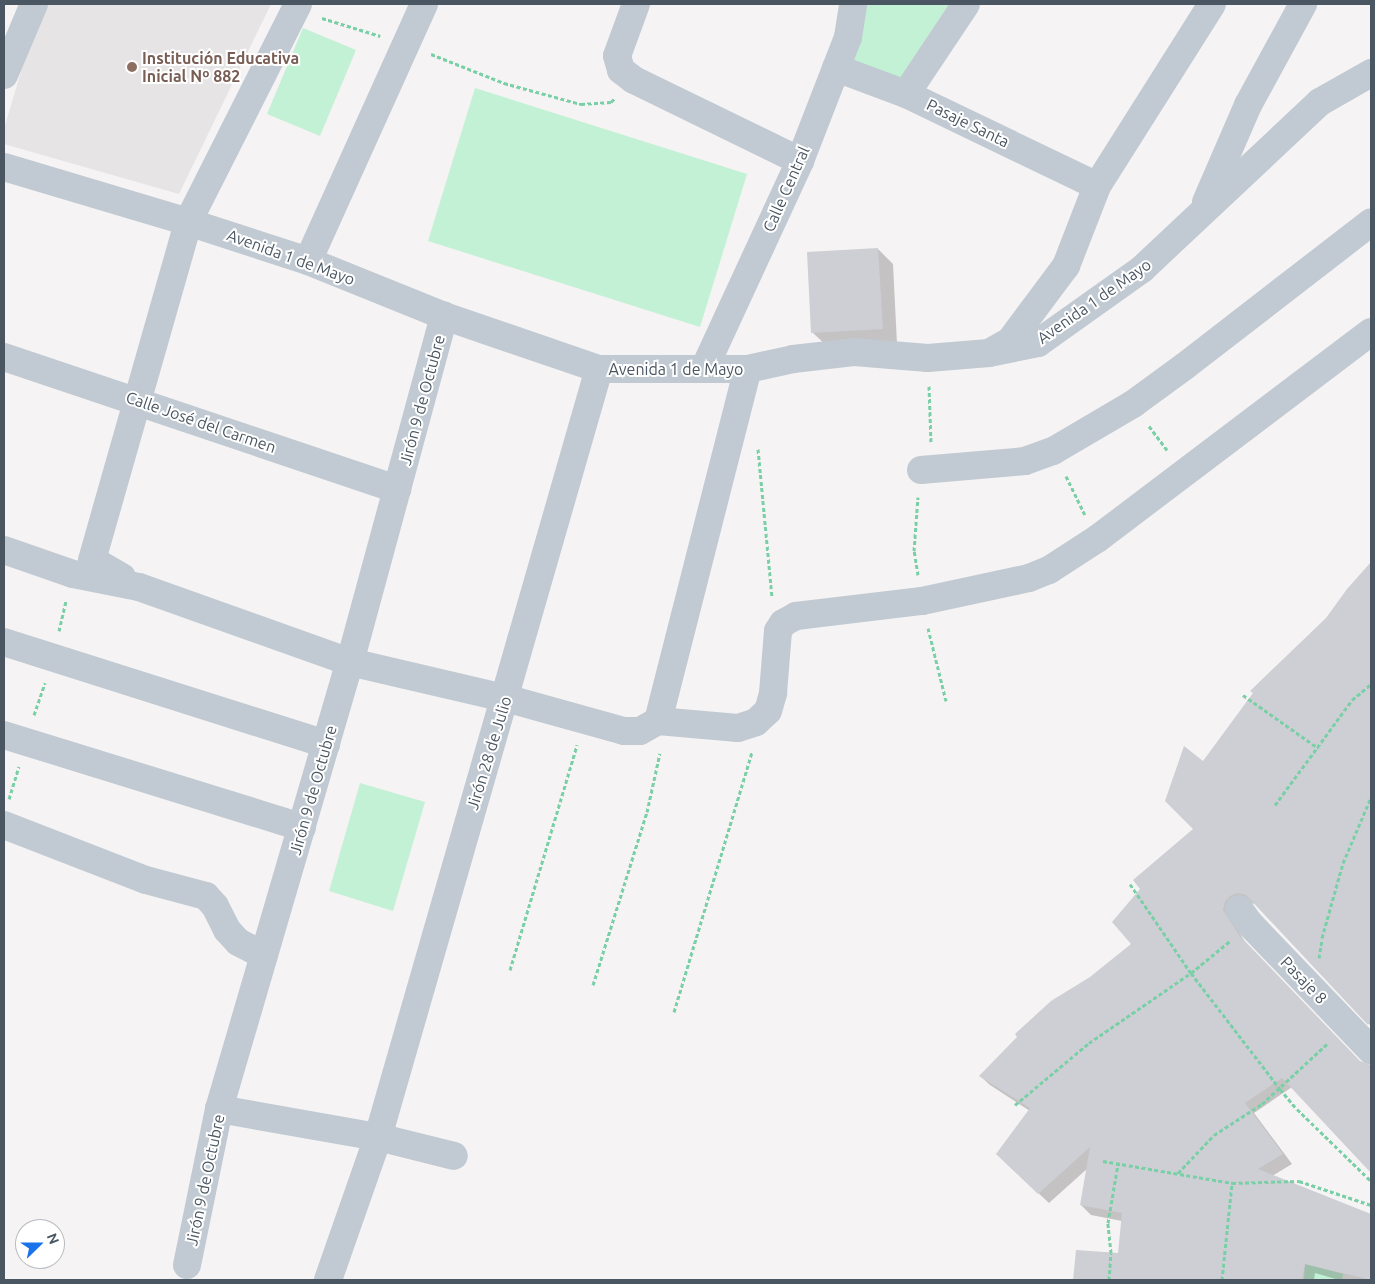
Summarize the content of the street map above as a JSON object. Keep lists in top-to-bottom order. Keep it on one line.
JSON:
{"streets":{"street":["Pasaje Santa","Calle Central","Avenida 1 de Mayo","Jirón 9 de Octubre","Calle José del Carmen","Jirón 28 de Julio","Pasaje 8"]},"crossings":[["Pasaje Santa","Calle Central"],["Calle Central","Avenida 1 de Mayo"],["Avenida 1 de Mayo","Jirón 9 de Octubre"],["Avenida 1 de Mayo","Jirón 28 de Julio"],["Jirón 9 de Octubre","Calle José del Carmen"]],"places":["Institución Educativa Inicial Nº 882"],"north":"right"}
